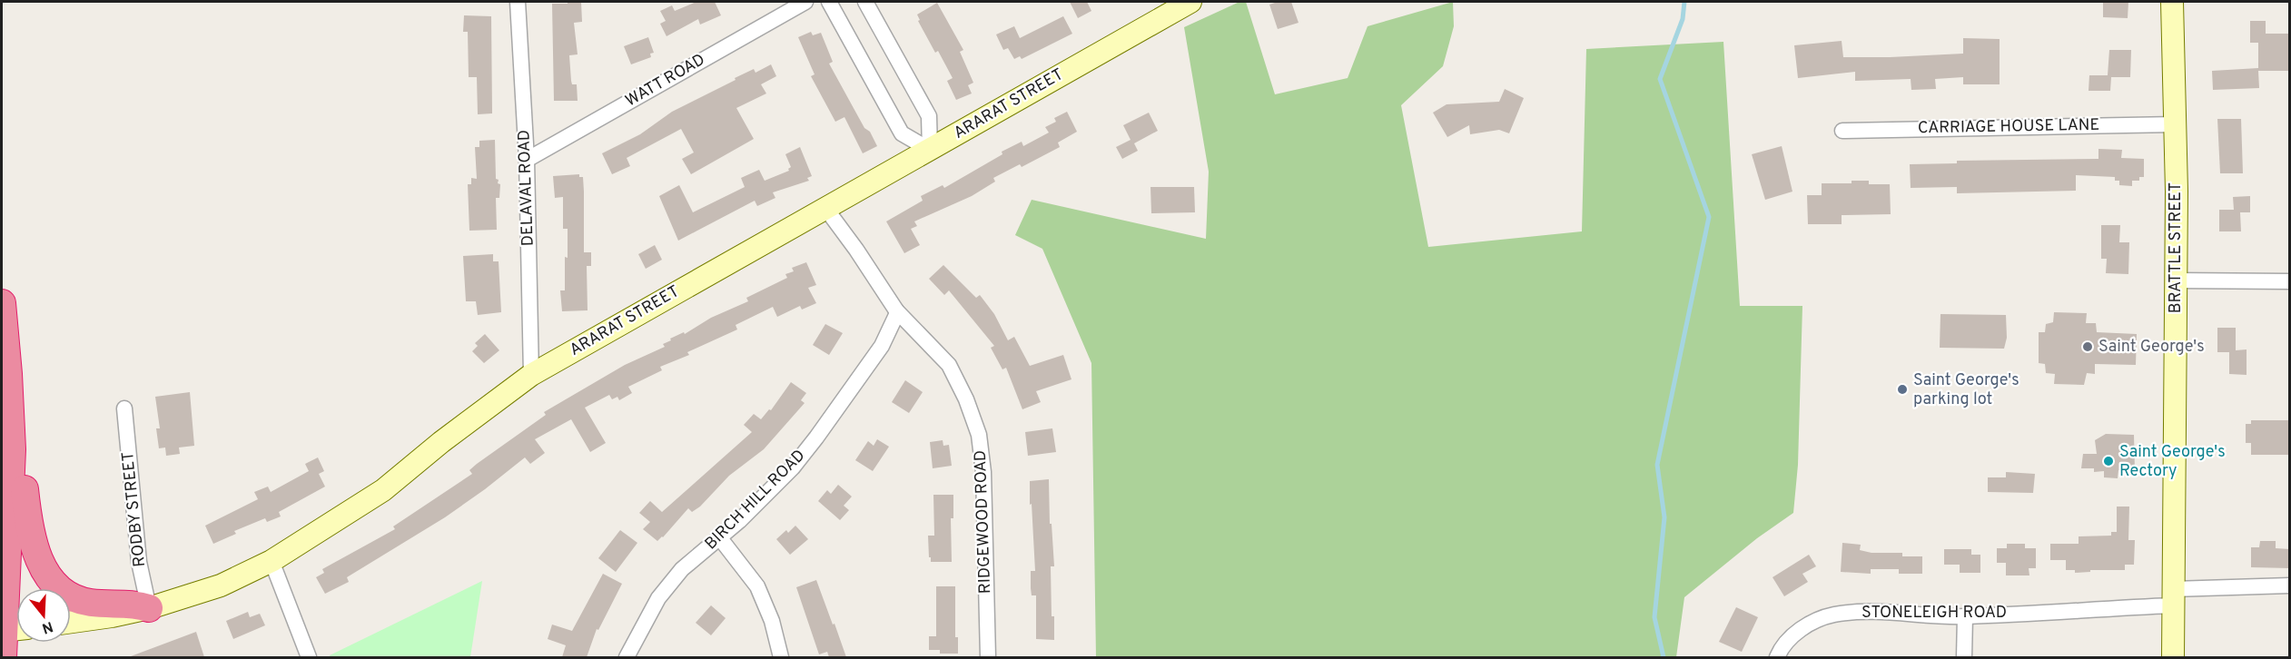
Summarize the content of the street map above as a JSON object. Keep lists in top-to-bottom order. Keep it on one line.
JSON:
{"streets":{"main road":["ARARAT STREET","BRATTLE STREET"],"street":["WATT ROAD","CARRIAGE HOUSE LANE","DELAVAL ROAD","BIRCH HILL ROAD","RODBY STREET","RIDGEWOOD ROAD","STONELEIGH ROAD"]},"crossings":[["WATT ROAD","DELAVAL ROAD"],["ARARAT STREET","DELAVAL ROAD"],["ARARAT STREET","RODBY STREET"],["ARARAT STREET","RIDGEWOOD ROAD"],["CARRIAGE HOUSE LANE","BRATTLE STREET"],["BRATTLE STREET","STONELEIGH ROAD"],["BIRCH HILL ROAD","RIDGEWOOD ROAD"]],"places":["Saint George's","Saint George's parking lot","Saint George's Rectory"],"north":"bottom"}
